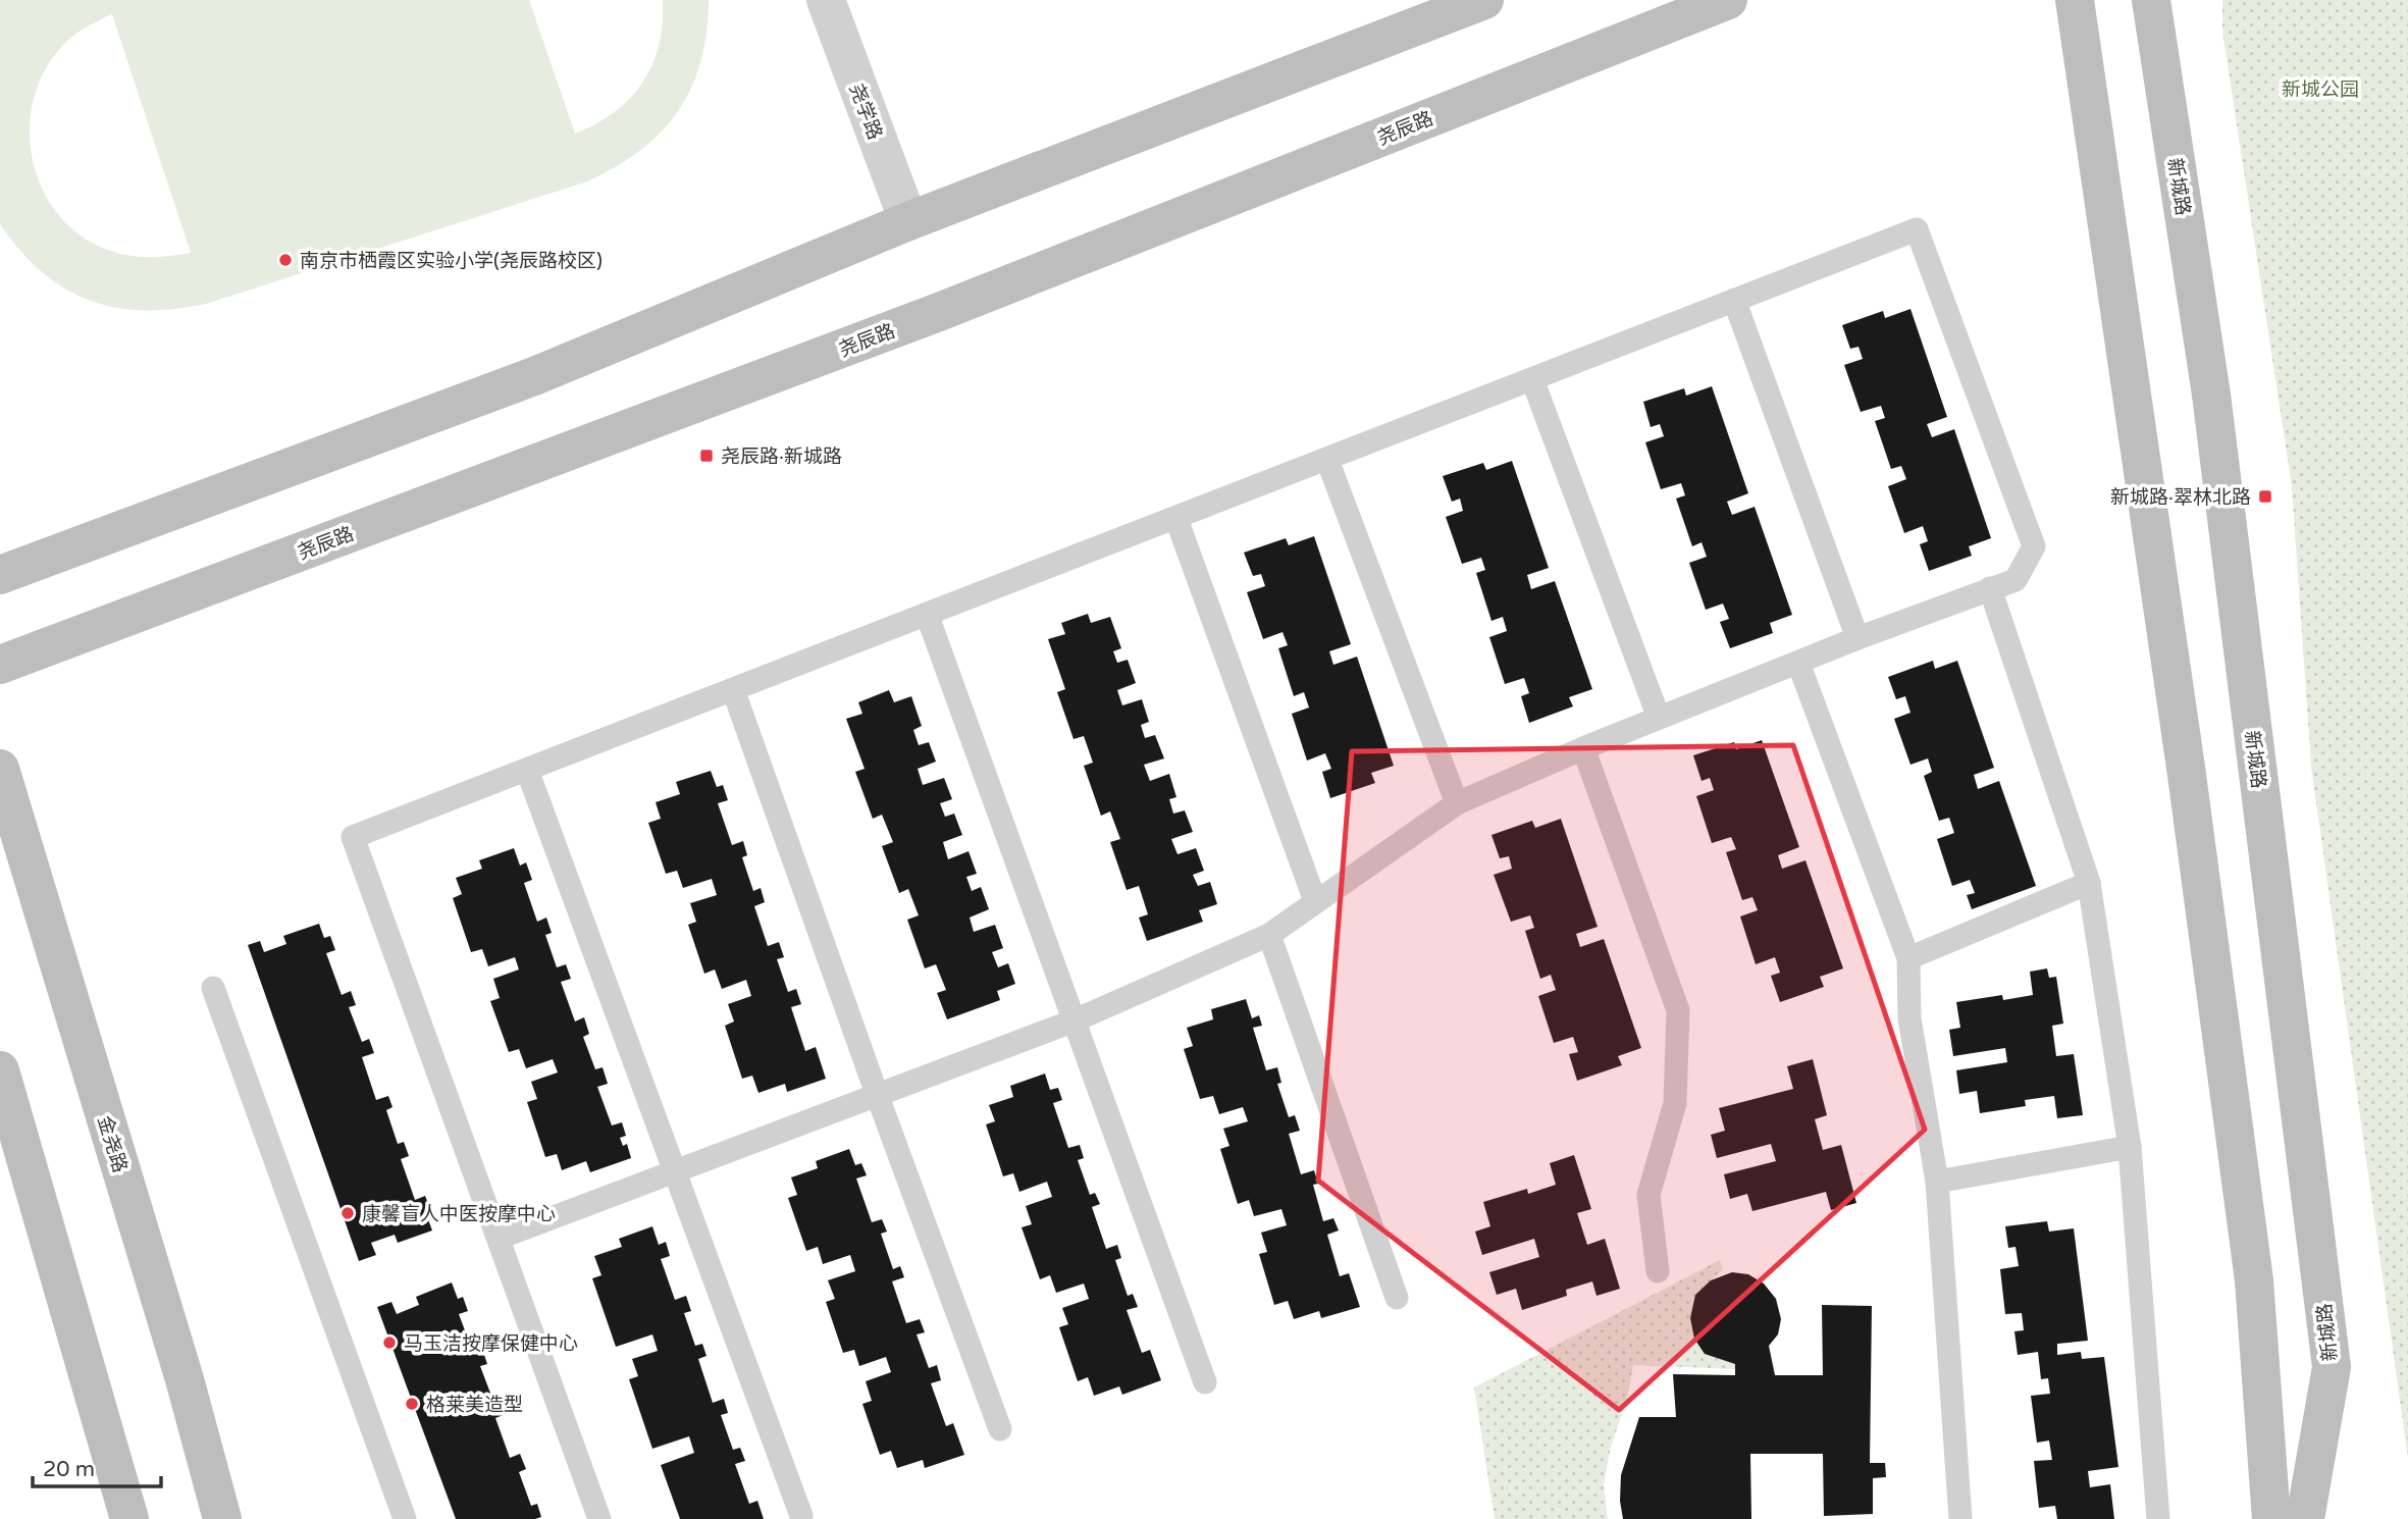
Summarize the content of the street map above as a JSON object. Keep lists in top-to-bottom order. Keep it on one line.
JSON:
{"streets":{"main road":["尧辰路","新城路","金尧路"],"street":["尧学路"]},"parks":["新城公园"],"places":{"other":["南京市栖霞区实验小学(尧辰路校区)","康馨盲人中医按摩中心","马玉洁按摩保健中心","格莱美造型"],"transit":["尧辰路·新城路","新城路·翠林北路"]},"scale_bar":"20 m"}
